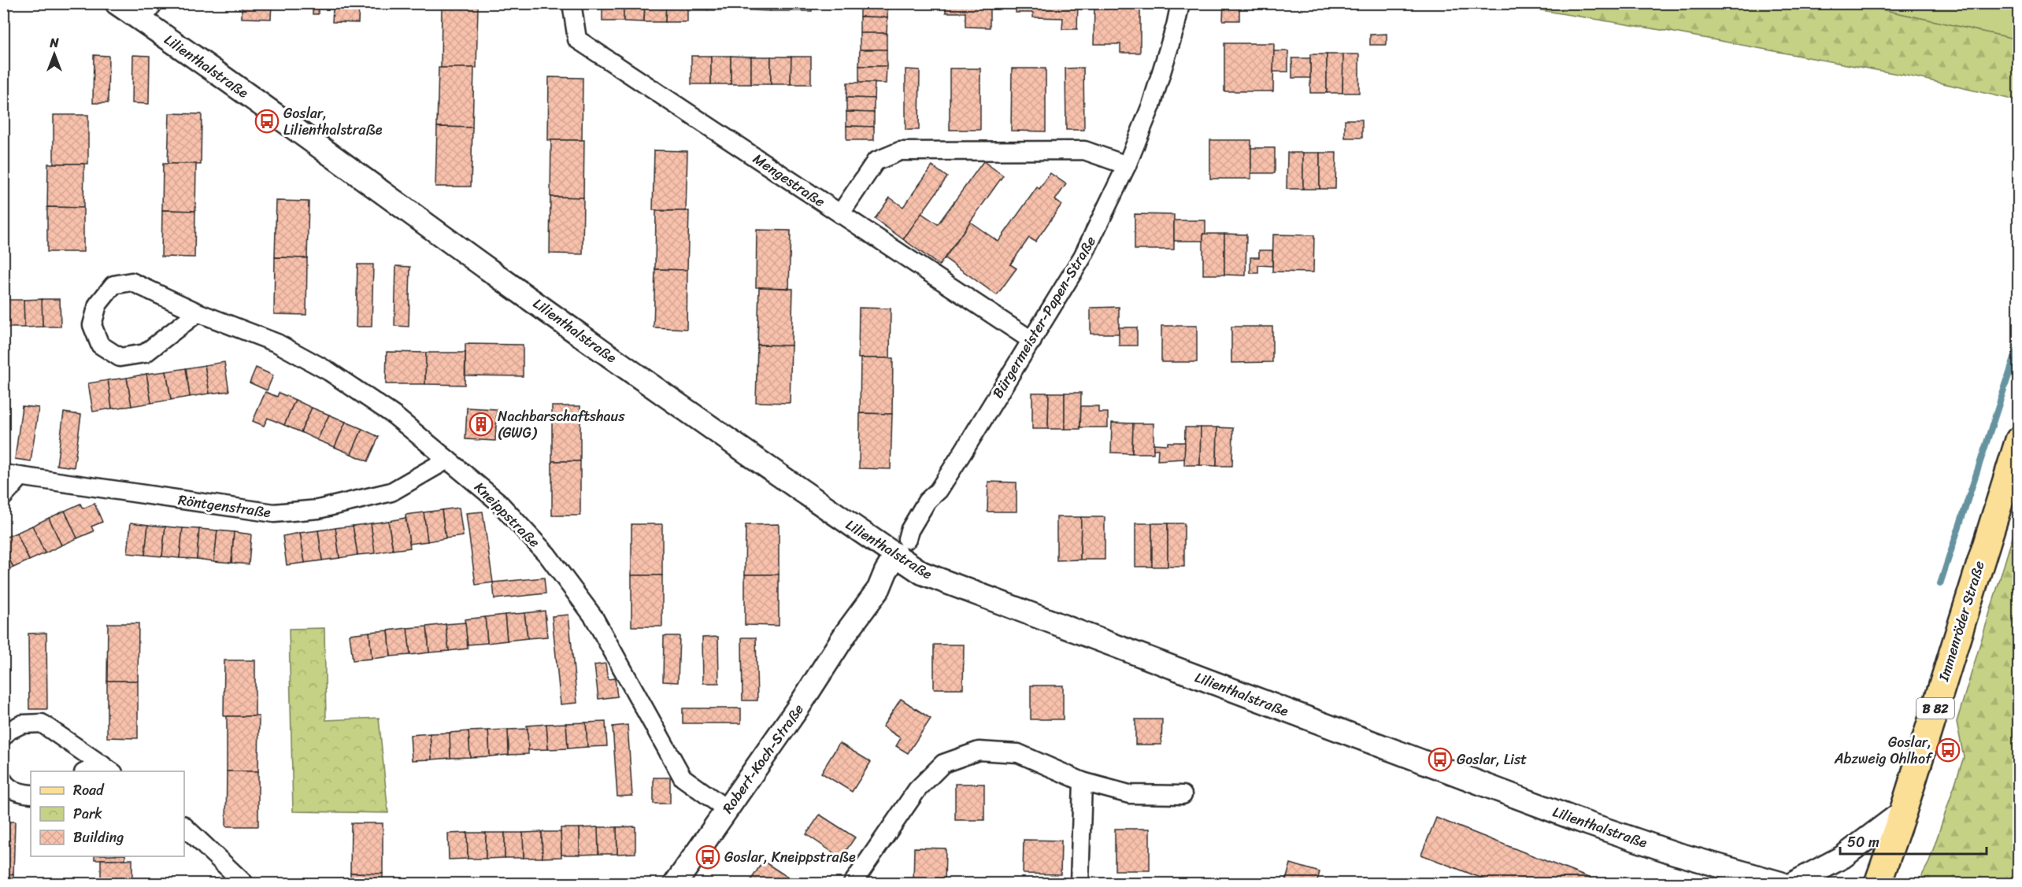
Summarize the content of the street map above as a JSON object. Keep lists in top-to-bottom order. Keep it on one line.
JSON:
{"streets":{"main road":["Immenröder Straße","B 82"],"street":["Lilienthalstraße","Mengestraße","Bürgermeister-Papen-Straße","Röntgenstraße","Kneippstraße","Robert-Koch-Straße"]},"crossings":[["Lilienthalstraße","Bürgermeister-Papen-Straße"],["Lilienthalstraße","Robert-Koch-Straße"],["Mengestraße","Bürgermeister-Papen-Straße"],["Bürgermeister-Papen-Straße","Robert-Koch-Straße"],["Röntgenstraße","Kneippstraße"],["Kneippstraße","Robert-Koch-Straße"]],"places":{"bus stop":["Goslar, Lilienthalstraße","Goslar, Abzweig Ohlhof","Goslar, List","Goslar, Kneippstraße"],"building":["Nachbarschaftshaus (GWG)"]},"legend":["Road","Park","Building"],"scale_bar":"50 m","north":"top"}
